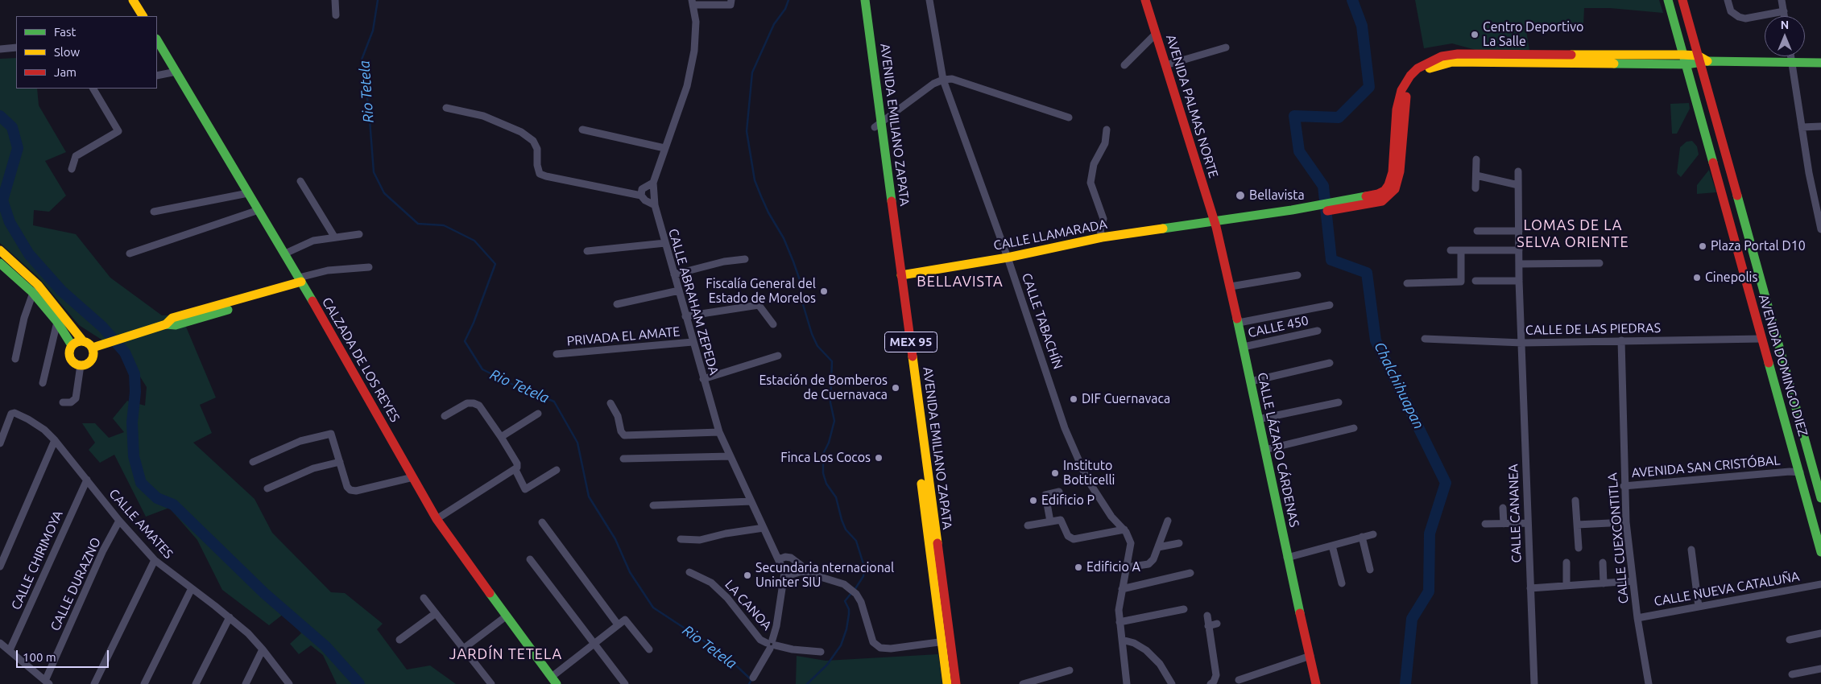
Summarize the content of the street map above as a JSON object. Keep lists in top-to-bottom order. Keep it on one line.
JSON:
{"streets":{"main road":["AVENIDA PALMAS NORTE","AVENIDA EMILIANO ZAPATA","CALLE LLAMARADA","MEX 95","CALZADA DE LOS REYES","AVENIDA DOMINGO DIEZ","CALLE LÁZARO CÁRDENAS"],"street":["CALLE ABRAHAM ZEPEDA","CALLE TABACHÍN","CALLE 450","CALLE DE LAS PIEDRAS","PRIVADA EL AMATE","AVENIDA SAN CRISTÓBAL","CALLE CANANEA","CALLE AMATES","CALLE CUEXCONTITLA","CALLE CHIRIMOYA","CALLE DURAZNO","CALLE NUEVA CATALUÑA","LA CANOA"]},"crossings":[["AVENIDA PALMAS NORTE","CALLE LLAMARADA"],["AVENIDA PALMAS NORTE","CALLE LÁZARO CÁRDENAS"],["AVENIDA EMILIANO ZAPATA","CALLE LLAMARADA"],["CALLE LLAMARADA","CALLE TABACHÍN"],["CALLE LLAMARADA","CALLE LÁZARO CÁRDENAS"],["CALLE ABRAHAM ZEPEDA","PRIVADA EL AMATE"],["CALLE ABRAHAM ZEPEDA","LA CANOA"],["CALLE 450","CALLE LÁZARO CÁRDENAS"],["CALLE DE LAS PIEDRAS","AVENIDA DOMINGO DIEZ"],["CALLE DE LAS PIEDRAS","CALLE CANANEA"],["CALLE DE LAS PIEDRAS","CALLE CUEXCONTITLA"],["AVENIDA DOMINGO DIEZ","AVENIDA SAN CRISTÓBAL"],["AVENIDA SAN CRISTÓBAL","CALLE CUEXCONTITLA"],["CALLE AMATES","CALLE CHIRIMOYA"],["CALLE AMATES","CALLE DURAZNO"],["CALLE CUEXCONTITLA","CALLE NUEVA CATALUÑA"]],"districts":["LOMAS DE LA SELVA ORIENTE","BELLAVISTA","JARDÍN TETELA"],"water":["Rio Tetela","Chalchihuapan"],"places":["Centro Deportivo La Salle","Bellavista","Plaza Portal D10","Cinepolis","Fiscalía General del Estado de Morelos","Estación de Bomberos de Cuernavaca","DIF Cuernavaca","Finca Los Cocos","Instituto Botticelli","Edificio P","Edificio A","Secundaria nternacional Uninter SIU"],"legend":["Fast","Slow","Jam"],"scale_bar":"100 m","north":"top"}
